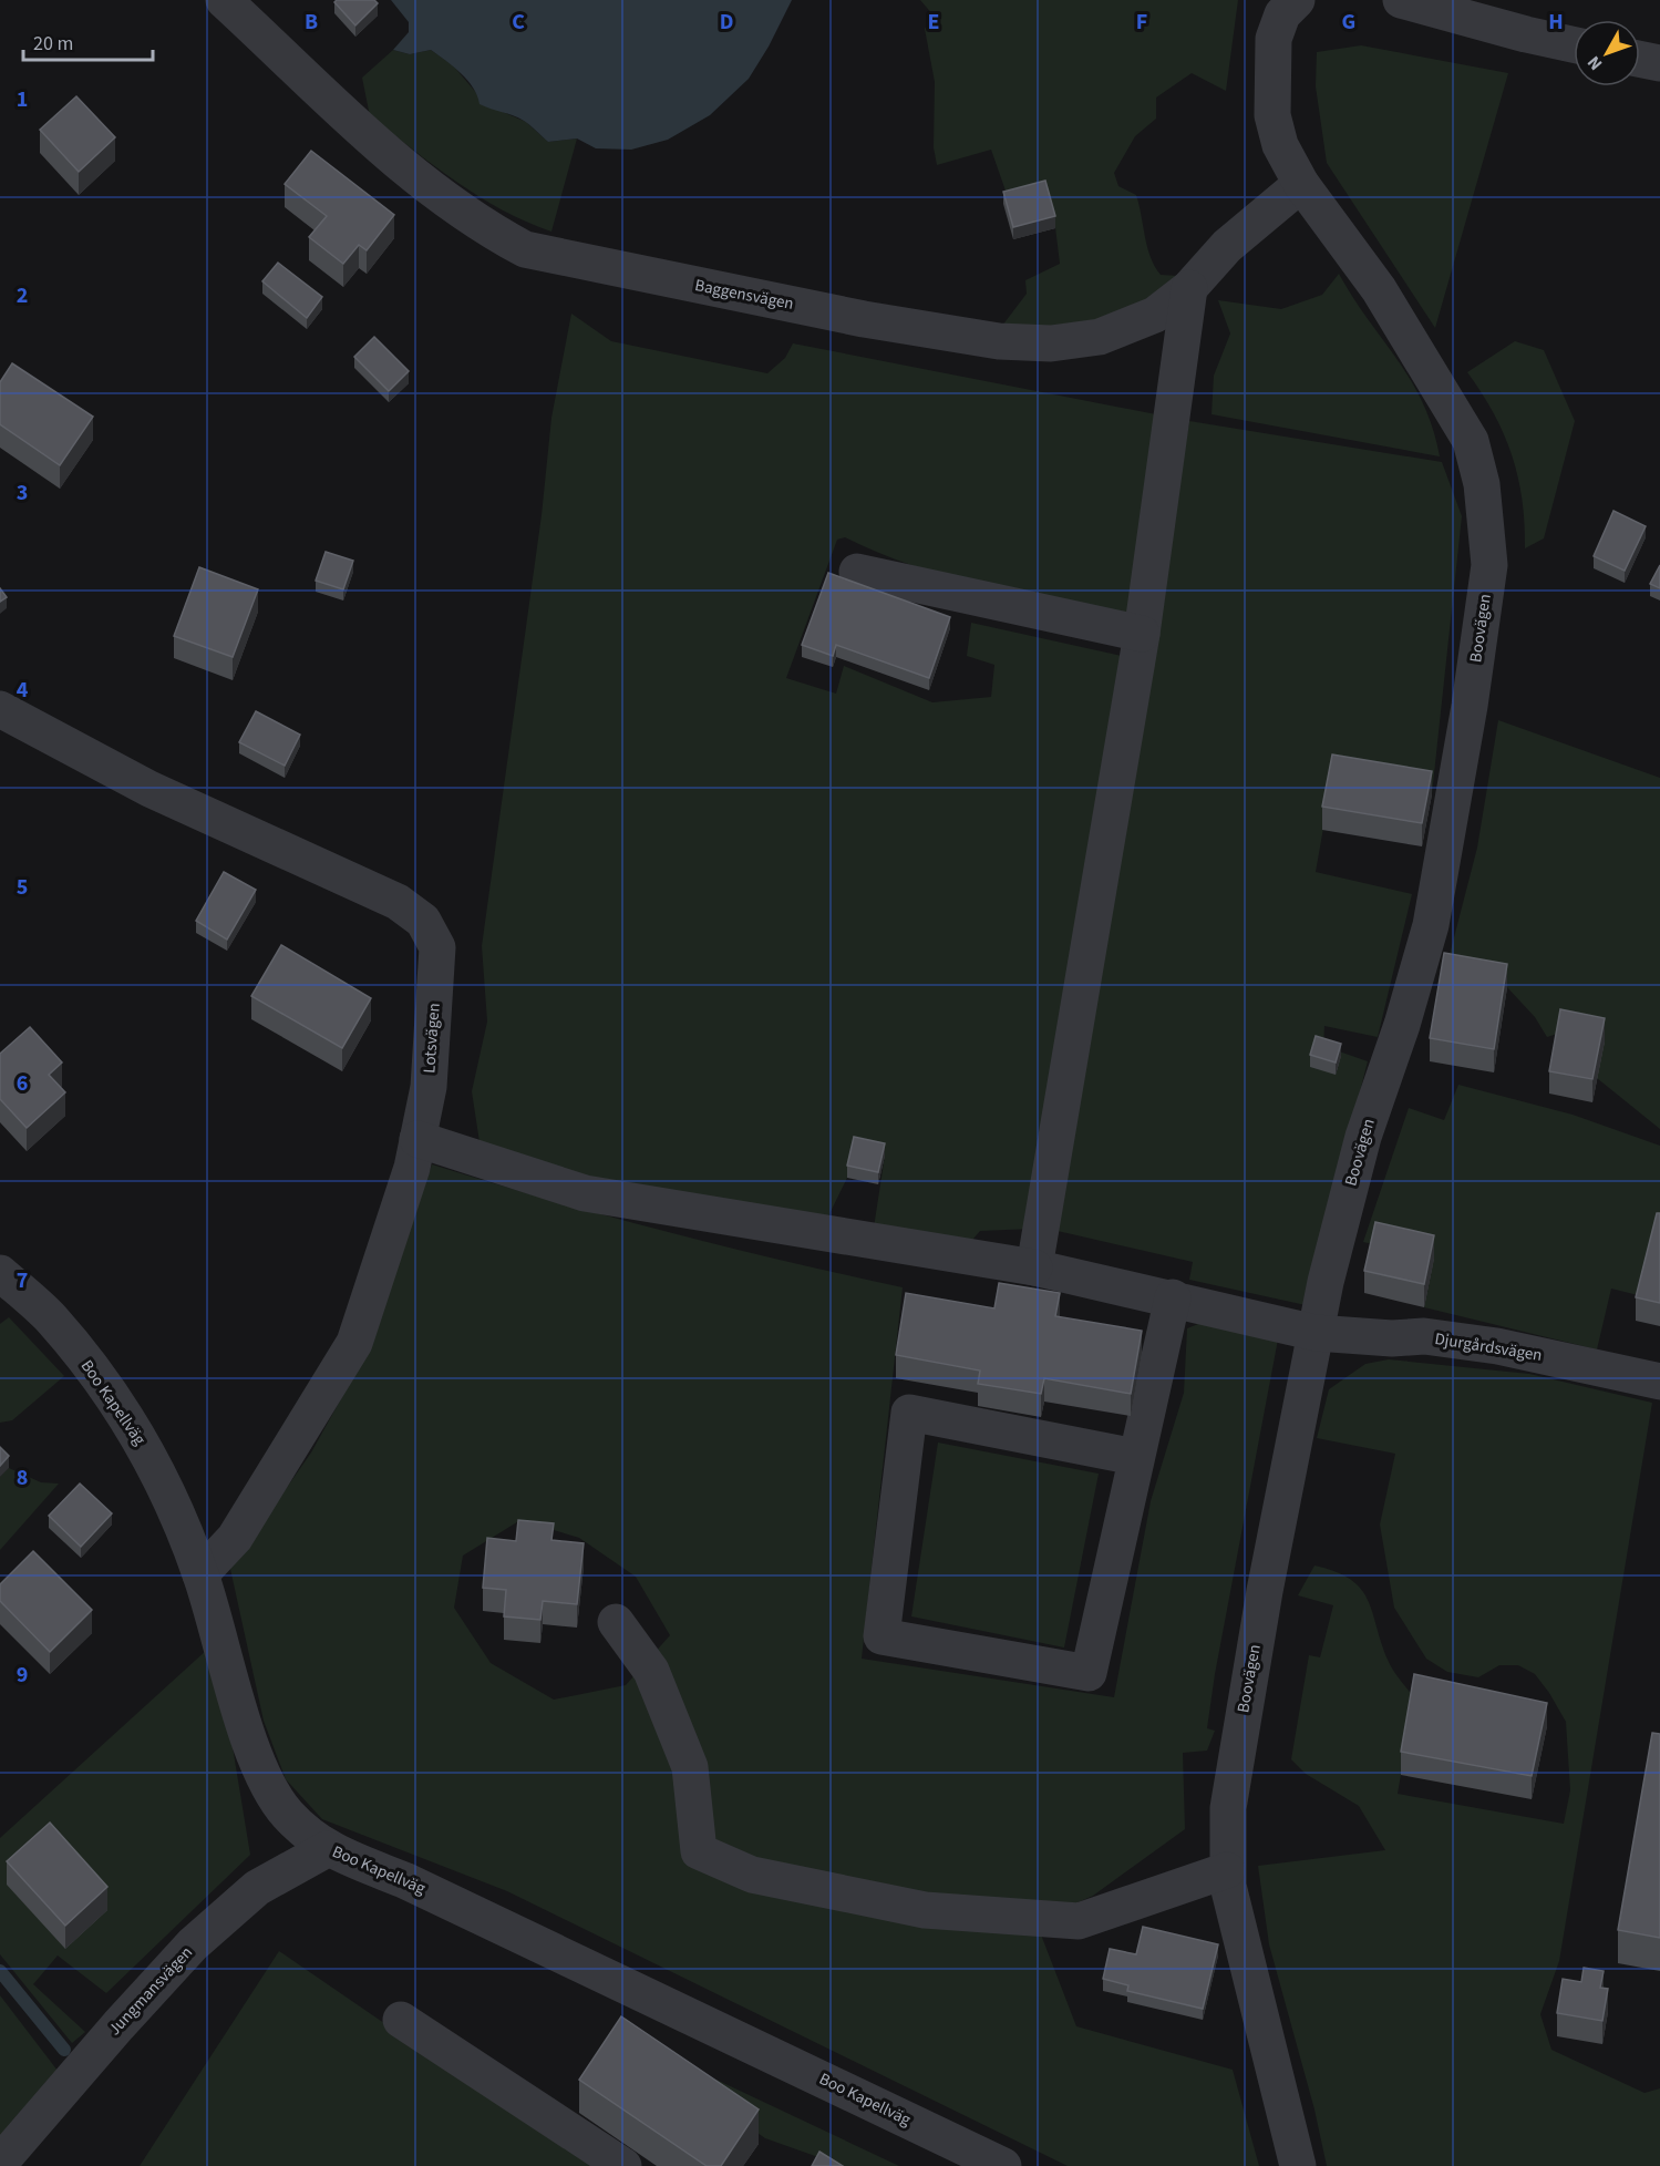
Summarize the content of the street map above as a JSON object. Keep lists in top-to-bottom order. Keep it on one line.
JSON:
{"streets":{"street":["Baggensvägen","Boovägen","Lotsvägen","Djurgårdsvägen","Boo Kapellväg","Jungmansvägen"]},"crossings":[["Baggensvägen","Boovägen"],["Boovägen","Djurgårdsvägen"],["Lotsvägen","Djurgårdsvägen"],["Lotsvägen","Boo Kapellväg"],["Boo Kapellväg","Jungmansvägen"]],"scale_bar":"20 m","north":"bottom left","grid":{"columns":["B","C","D","E","F","G","H"],"rows":["1","2","3","4","5","6","7","8","9"]}}
